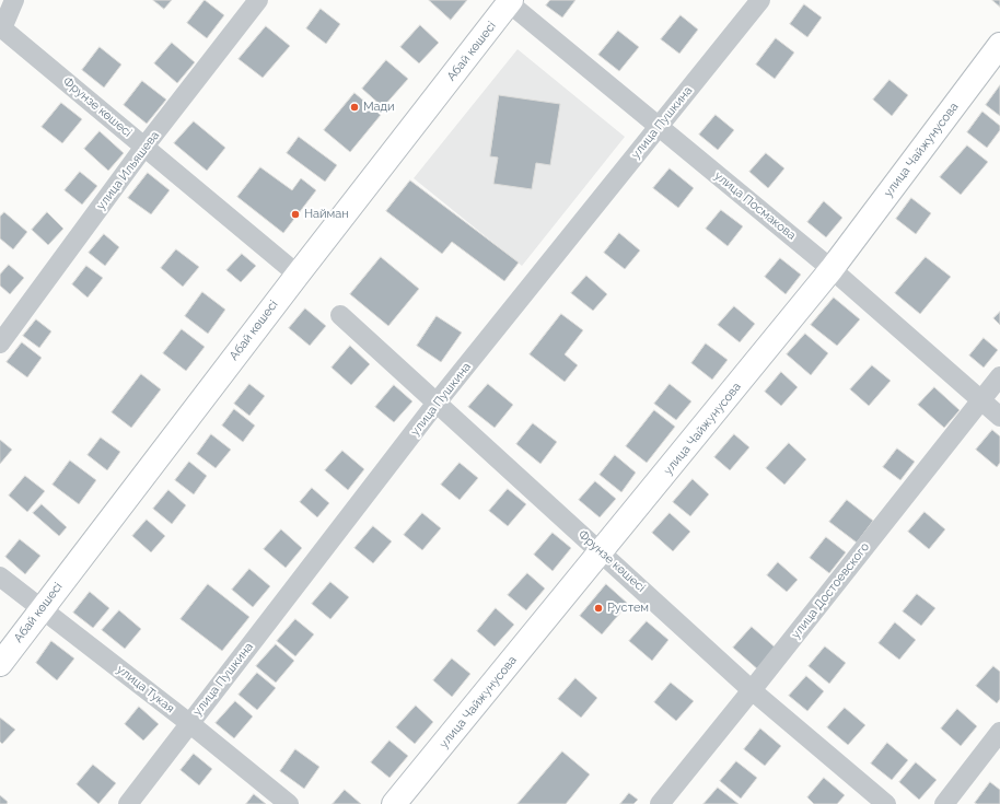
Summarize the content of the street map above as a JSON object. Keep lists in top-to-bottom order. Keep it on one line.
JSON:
{"streets":{"street":["Абай көшесі","Фрунзе көшесі","улица Пушкина","улица Чайжунусова","улица Ильяшева","улица Посмакова","улица Достоевского","улица Тукая"]},"crossings":[["Абай көшесі","Фрунзе көшесі"],["Абай көшесі","улица Посмакова"],["Абай көшесі","улица Тукая"],["Фрунзе көшесі","улица Пушкина"],["Фрунзе көшесі","улица Чайжунусова"],["Фрунзе көшесі","улица Ильяшева"],["Фрунзе көшесі","улица Достоевского"],["улица Пушкина","улица Посмакова"],["улица Пушкина","улица Тукая"],["улица Чайжунусова","улица Посмакова"],["улица Посмакова","улица Достоевского"]],"places":["Мади","Найман","Рустем"]}
